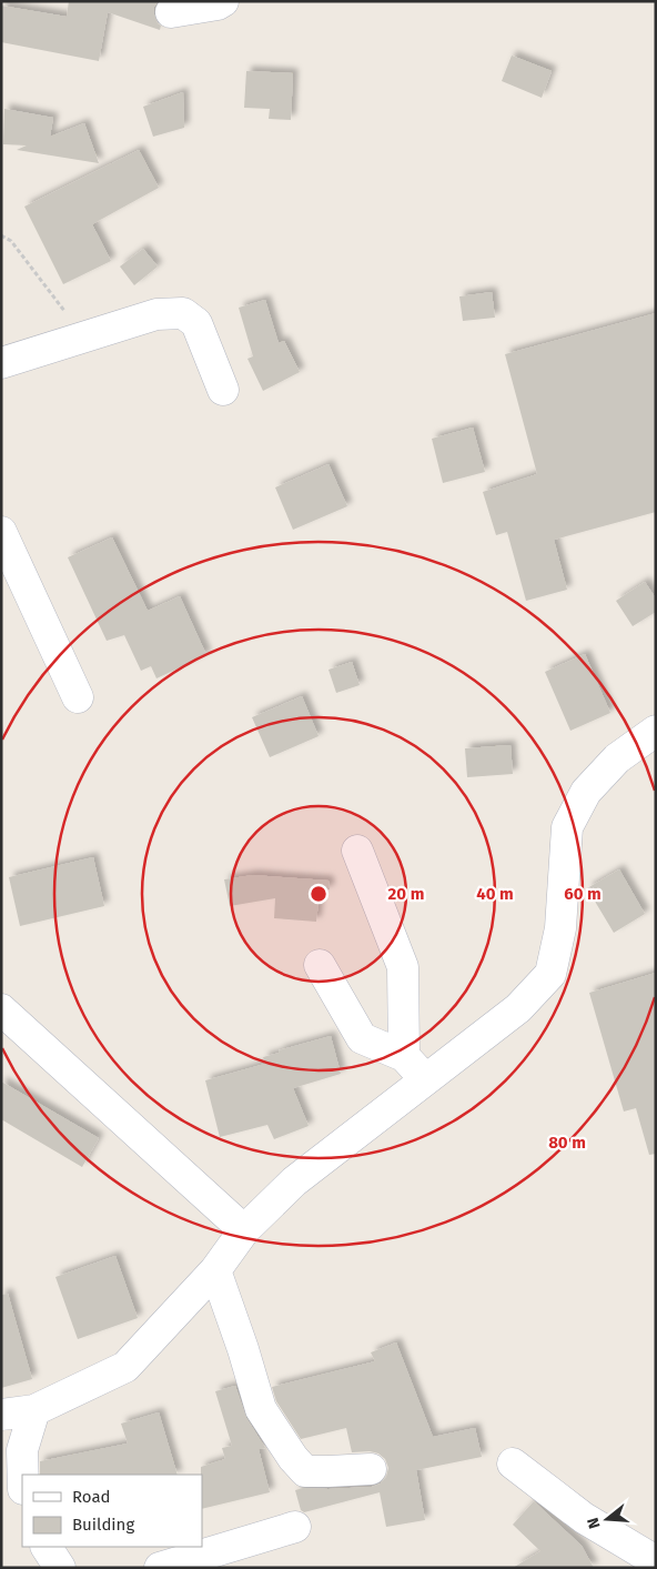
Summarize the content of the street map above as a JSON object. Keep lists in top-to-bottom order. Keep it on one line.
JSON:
{"legend":["Road","Building"],"north":"left","rings":["20 m","40 m","60 m","80 m"]}
